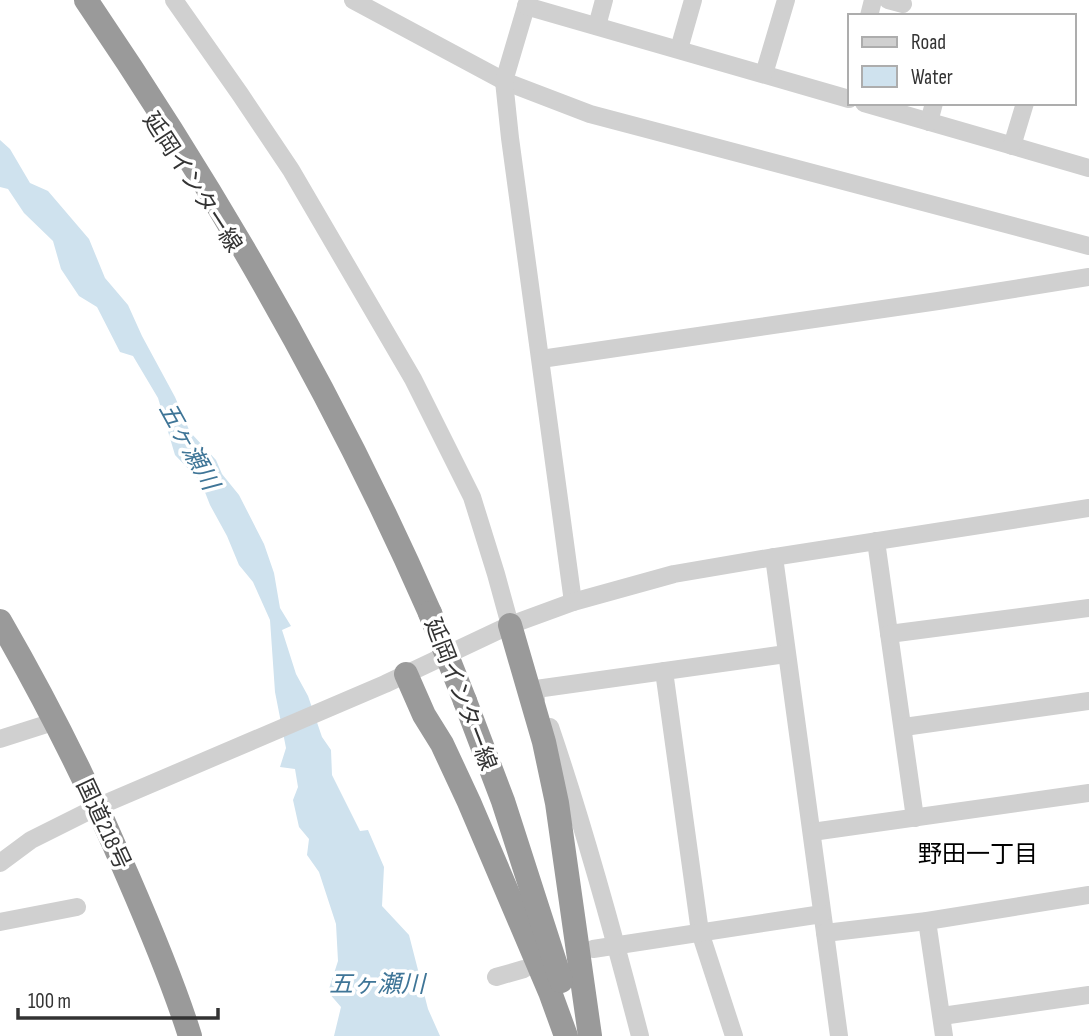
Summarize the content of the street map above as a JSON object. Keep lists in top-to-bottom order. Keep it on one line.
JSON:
{"streets":{"highway":["延岡インター線","国道218号"]},"districts":["野田一丁目"],"water":["五ヶ瀬川"],"legend":["Road","Water"],"scale_bar":"100 m"}
